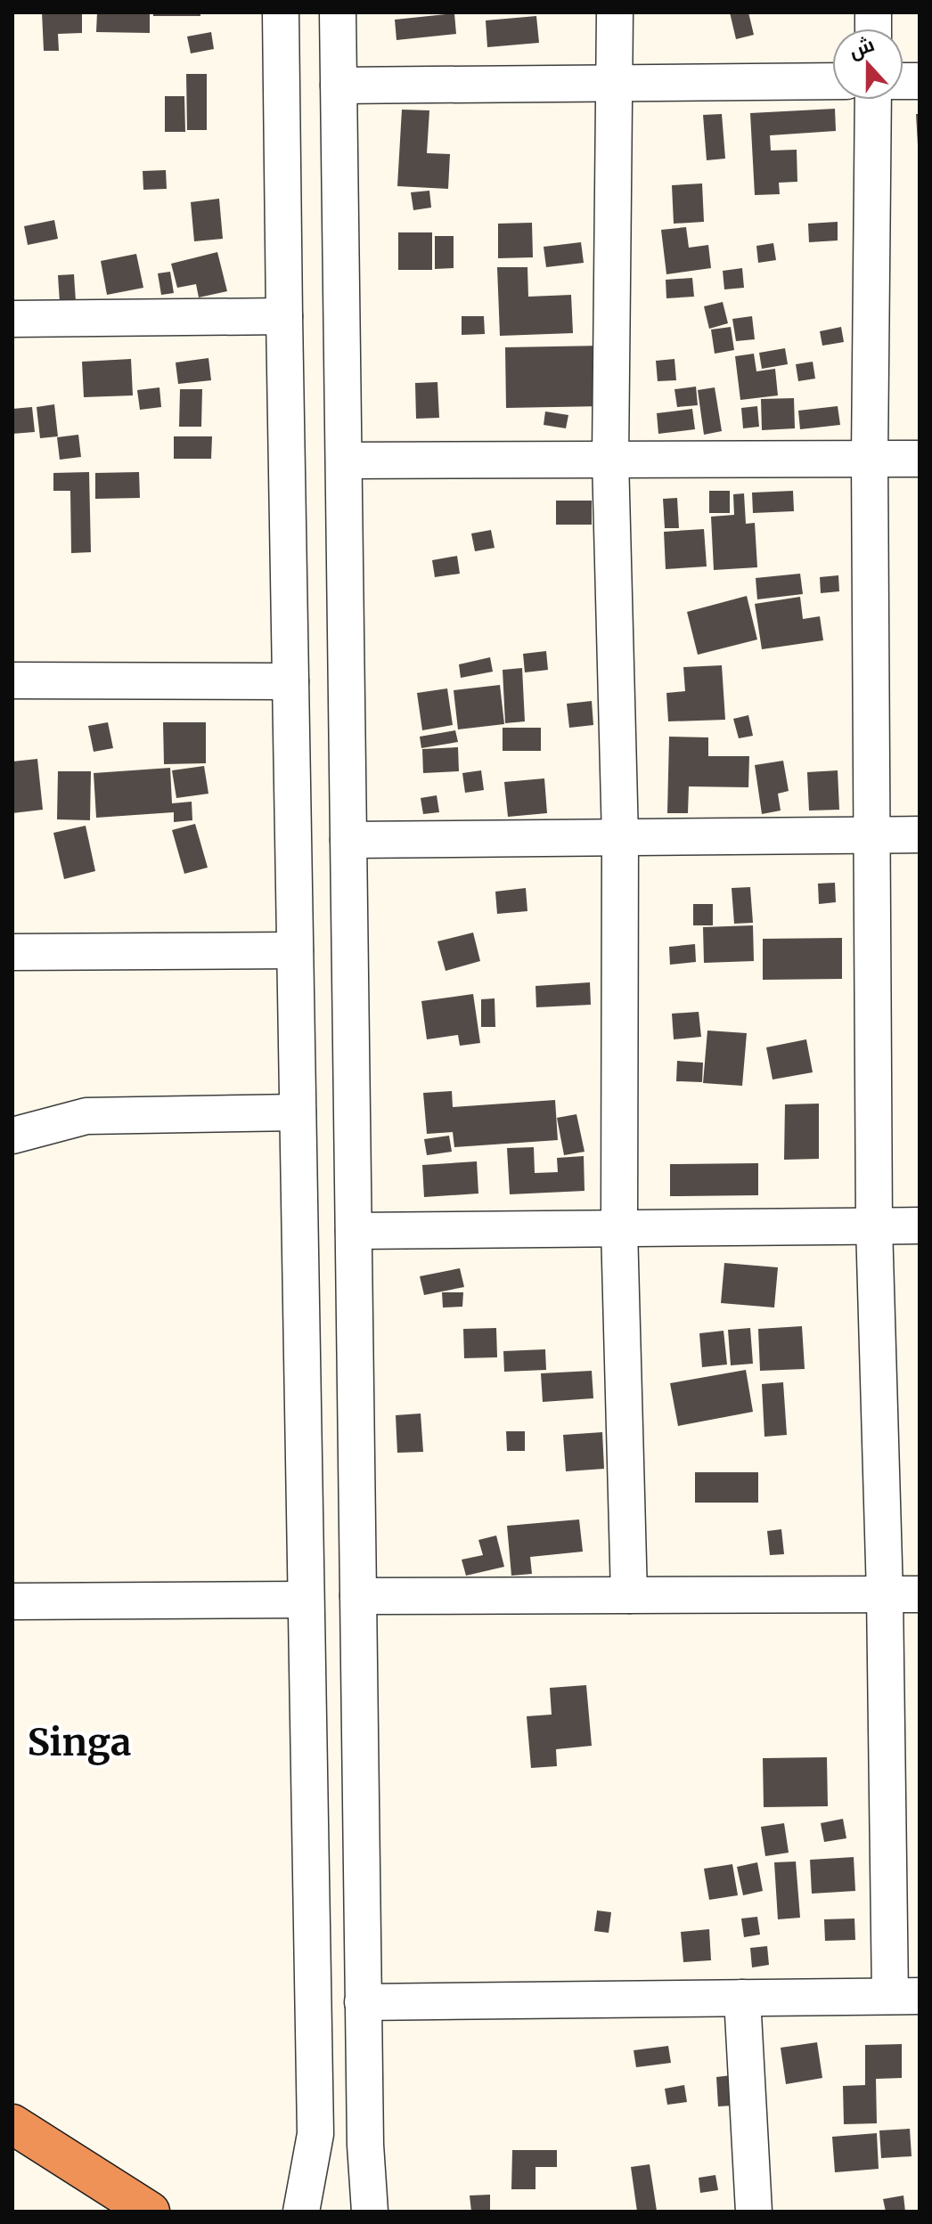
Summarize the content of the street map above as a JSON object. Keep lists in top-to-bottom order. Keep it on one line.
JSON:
{"districts":["Singa"],"north":"top"}
